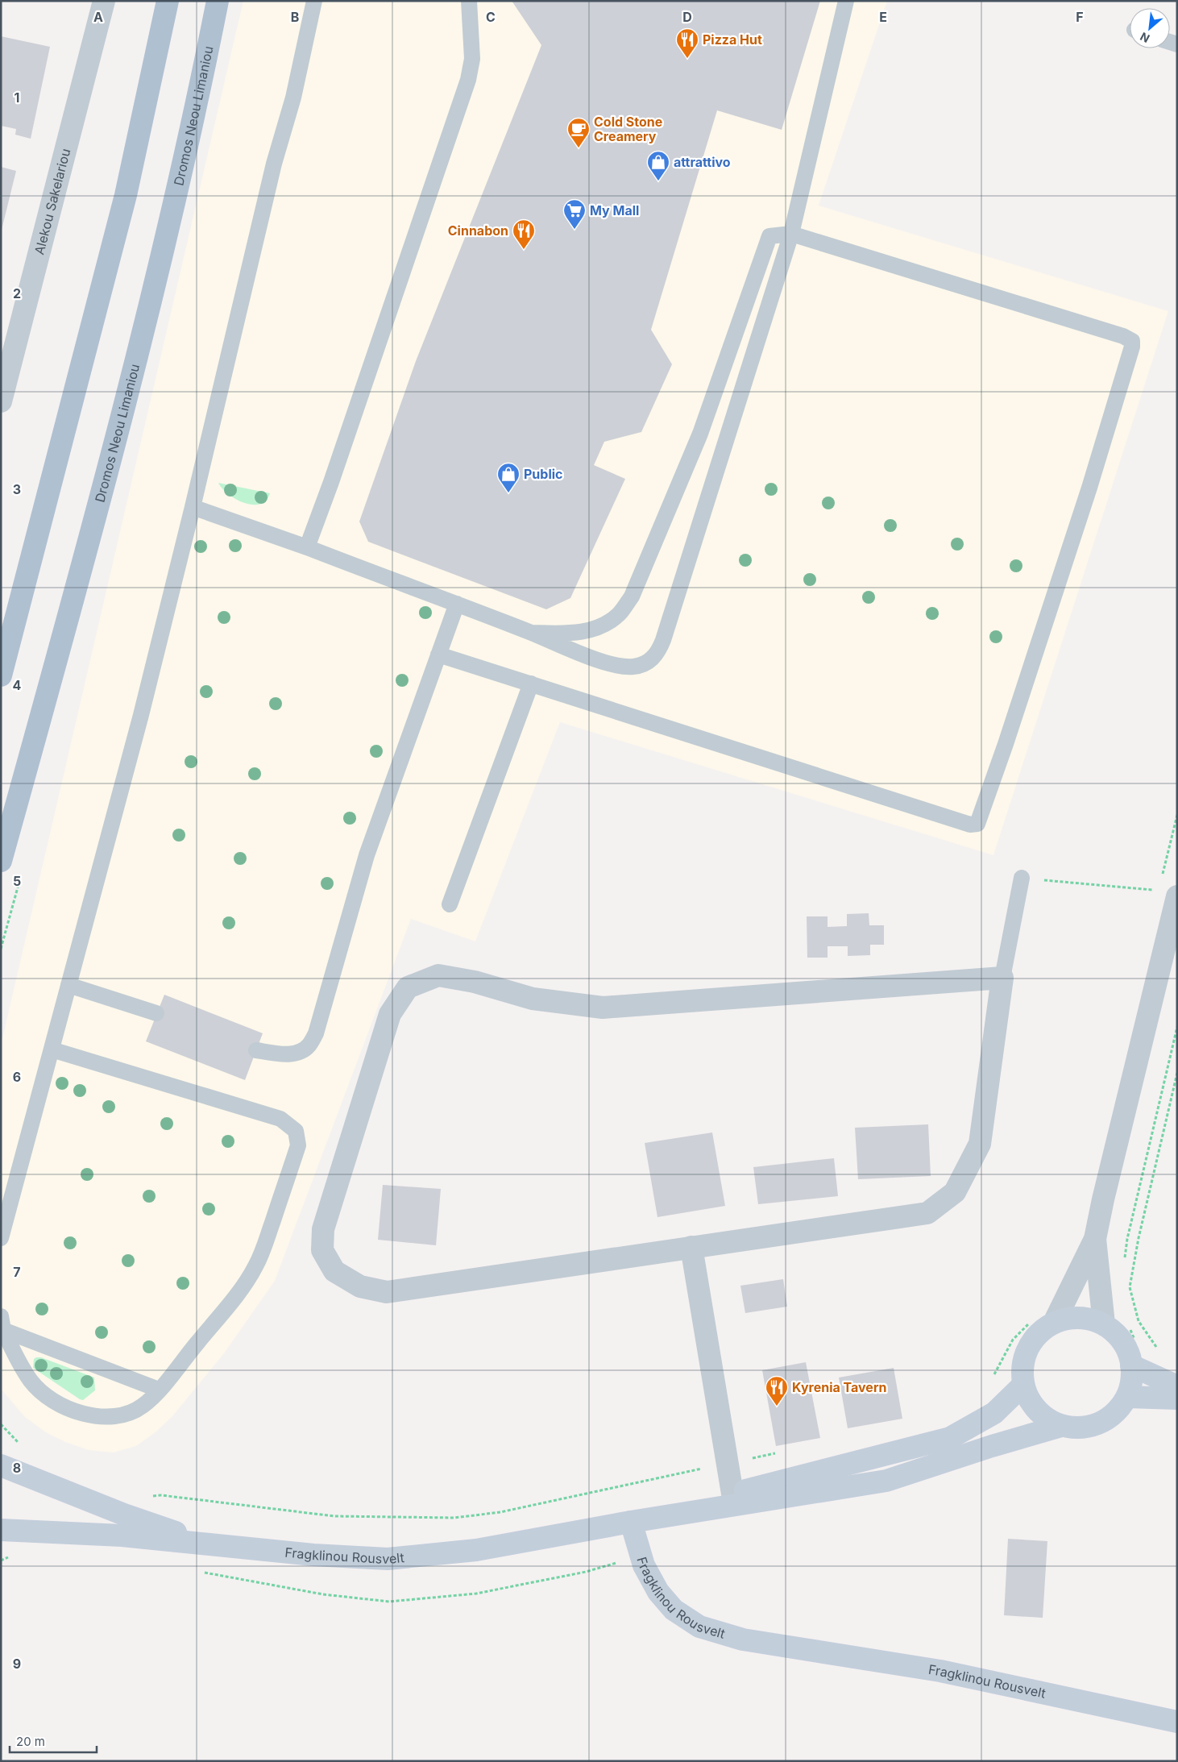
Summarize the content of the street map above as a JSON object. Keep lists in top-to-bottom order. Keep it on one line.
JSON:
{"streets":{"main road":["Dromos Neou Limaniou","Fragklinou Rousvelt"],"street":["Alekou Sakelariou"]},"places":{"restaurant":["Pizza Hut","Cinnabon","Kyrenia Tavern"],"cafe":["Cold Stone Creamery"],"shop":["attrattivo","Public"],"supermarket":["My Mall"]},"scale_bar":"20 m","north":"bottom left","grid":{"columns":["A","B","C","D","E","F"],"rows":["1","2","3","4","5","6","7","8","9"]}}
